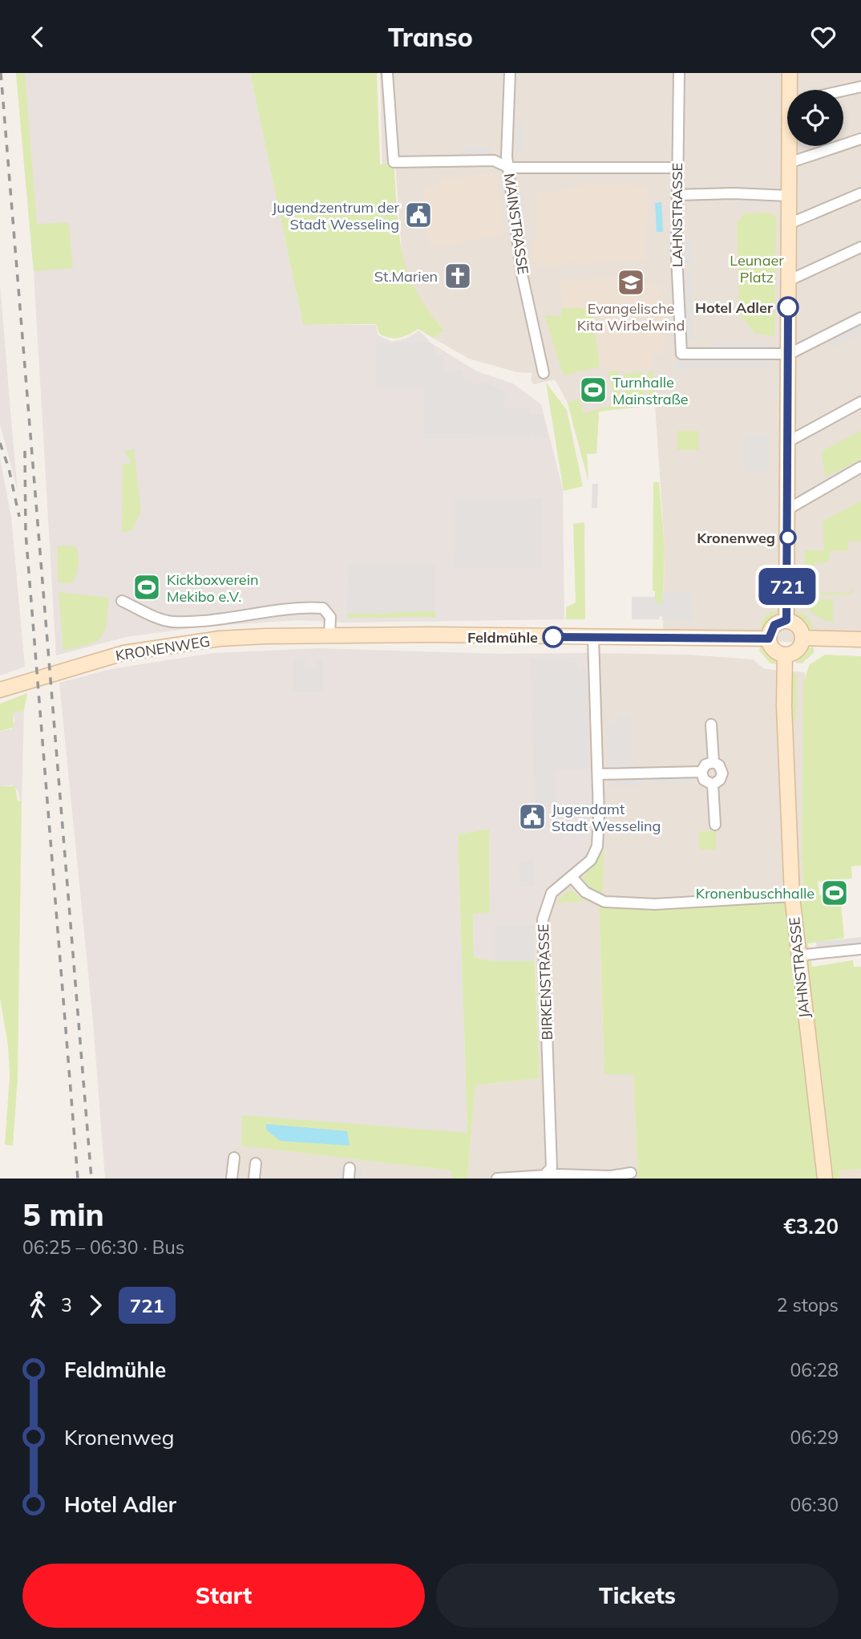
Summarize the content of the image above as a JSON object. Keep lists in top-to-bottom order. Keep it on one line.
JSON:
{"streets":{"street":["LAHNSTRASSE","MAINSTRASSE","KRONENWEG","JAHNSTRASSE","BIRKENSTRASSE"]},"crossings":[["KRONENWEG","JAHNSTRASSE"],["KRONENWEG","BIRKENSTRASSE"]],"parks":["Leunaer Platz"],"places":{"public building":["Jugendzentrum der Stadt Wesseling","Jugendamt Stadt Wesseling"],"church":["St.Marien"],"school or university":["Evangelische Kita Wirbelwind"],"other":["Hotel Adler","Kronenweg","Feldmühle"],"sports":["Turnhalle Mainstraße","Kickboxverein Mekibo e.V.","Kronenbuschhalle"]},"lines":["bus line 721"],"page":{"header":"Transo","on_map":"721","heading":["5 min","06:25 – 06:30 · Bus","€3.20"],"legs":["3","721","2 stops"],"list":[{"name":"Feldmühle","value":"06:28"},{"name":"Kronenweg","value":"06:29"},{"name":"Hotel Adler","value":"06:30"}],"buttons":["Start","Tickets"]}}
